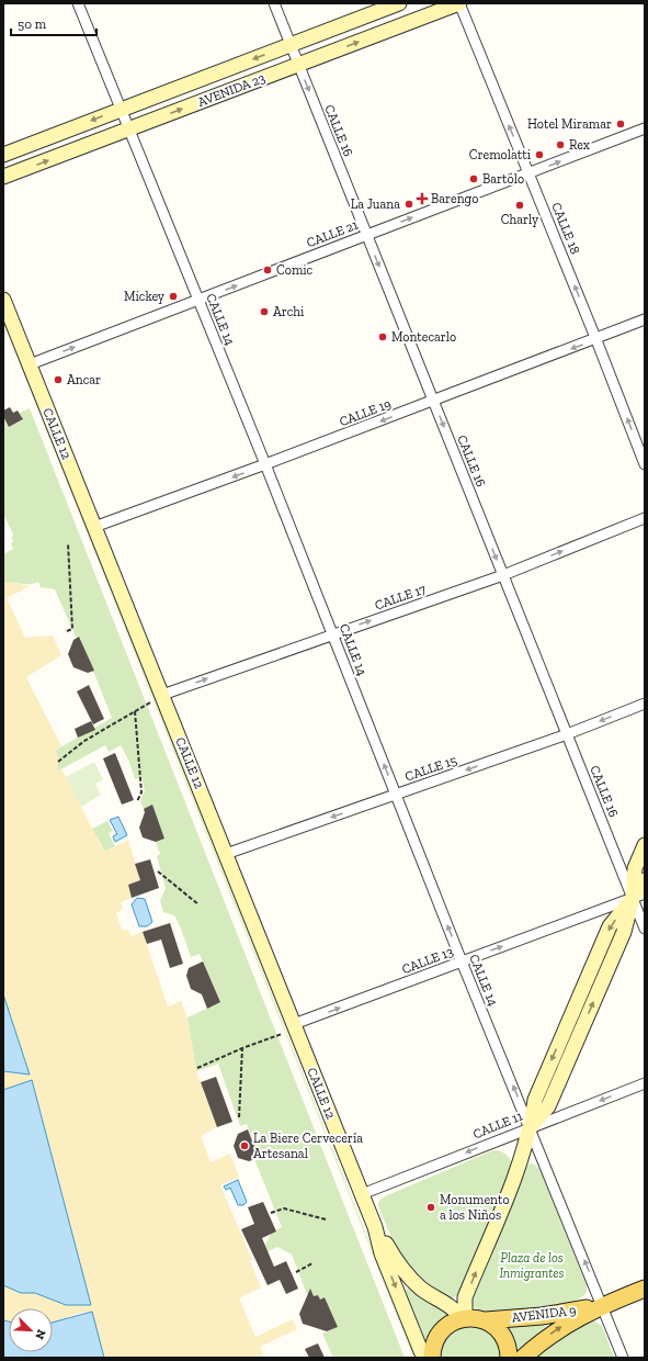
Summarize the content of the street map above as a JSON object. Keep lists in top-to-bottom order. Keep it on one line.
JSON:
{"streets":{"main road":["AVENIDA 23","CALLE 12","AVENIDA 9"],"street":["CALLE 16","CALLE 18","CALLE 21","CALLE 14","CALLE 19","CALLE 17","CALLE 15","CALLE 13","CALLE 11"]},"crossings":[["AVENIDA 23","CALLE 16"],["AVENIDA 23","CALLE 18"],["AVENIDA 23","CALLE 14"],["CALLE 16","CALLE 21"],["CALLE 16","CALLE 19"],["CALLE 16","CALLE 17"],["CALLE 16","CALLE 15"],["CALLE 16","CALLE 13"],["CALLE 18","CALLE 21"],["CALLE 18","CALLE 19"],["CALLE 21","CALLE 14"],["CALLE 21","CALLE 12"],["CALLE 14","CALLE 19"],["CALLE 14","CALLE 17"],["CALLE 14","CALLE 15"],["CALLE 14","CALLE 13"],["CALLE 14","CALLE 11"],["CALLE 14","AVENIDA 9"],["CALLE 19","CALLE 12"],["CALLE 12","CALLE 17"],["CALLE 12","CALLE 15"],["CALLE 12","CALLE 13"],["CALLE 12","CALLE 11"]],"one_way":["CALLE 16","CALLE 18","CALLE 21","CALLE 14","CALLE 19","CALLE 17","CALLE 15","CALLE 13","CALLE 11"],"parks":["Plaza de los Inmigrantes"],"places":{"other":["Hotel Miramar","Rex","Cremolatti","Bartolo","La Juana","Charly","Comic","Mickey","Archi","Montecarlo","Ancar","La Biere Cervecería Artesanal","Monumento a los Niños"],"health":["Barengo"]},"scale_bar":"50 m","north":"bottom right"}
